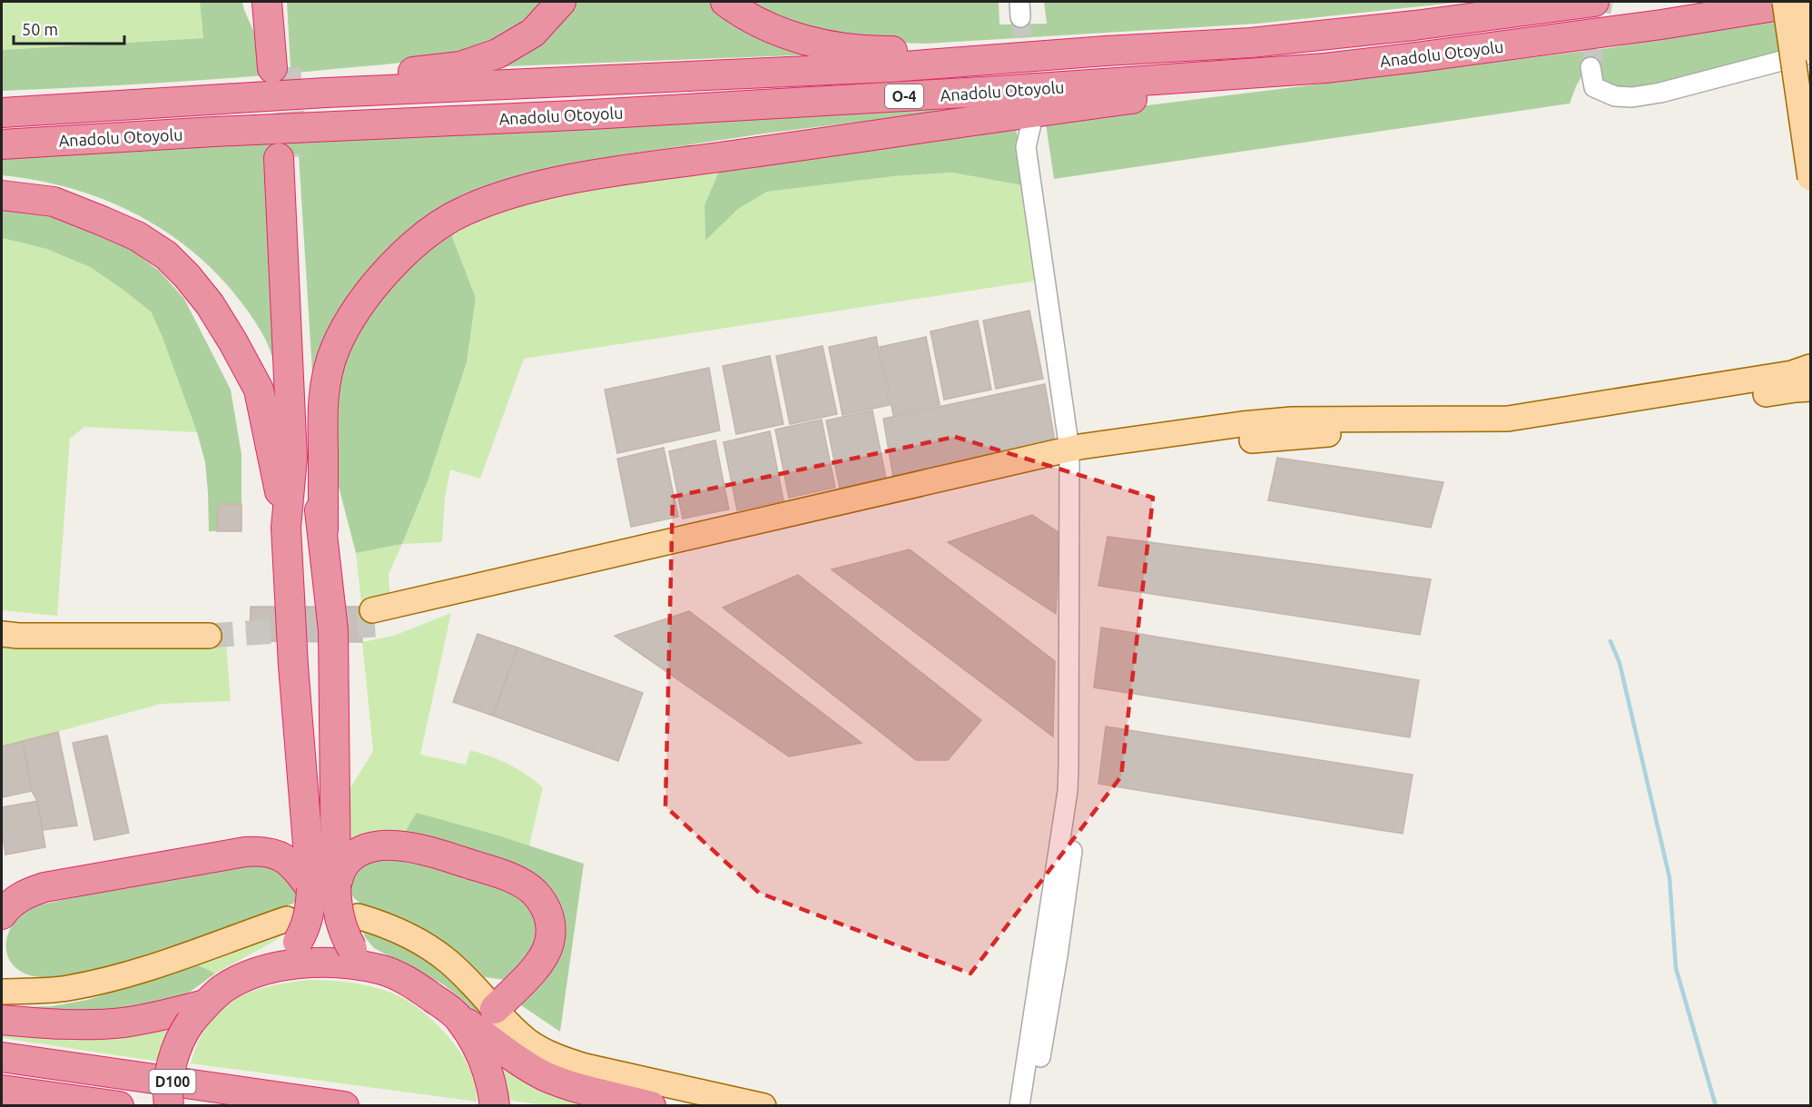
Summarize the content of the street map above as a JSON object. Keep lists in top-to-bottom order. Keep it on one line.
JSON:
{"streets":{"highway":["Anadolu Otoyolu","O-4","D100"]},"scale_bar":"50 m"}
